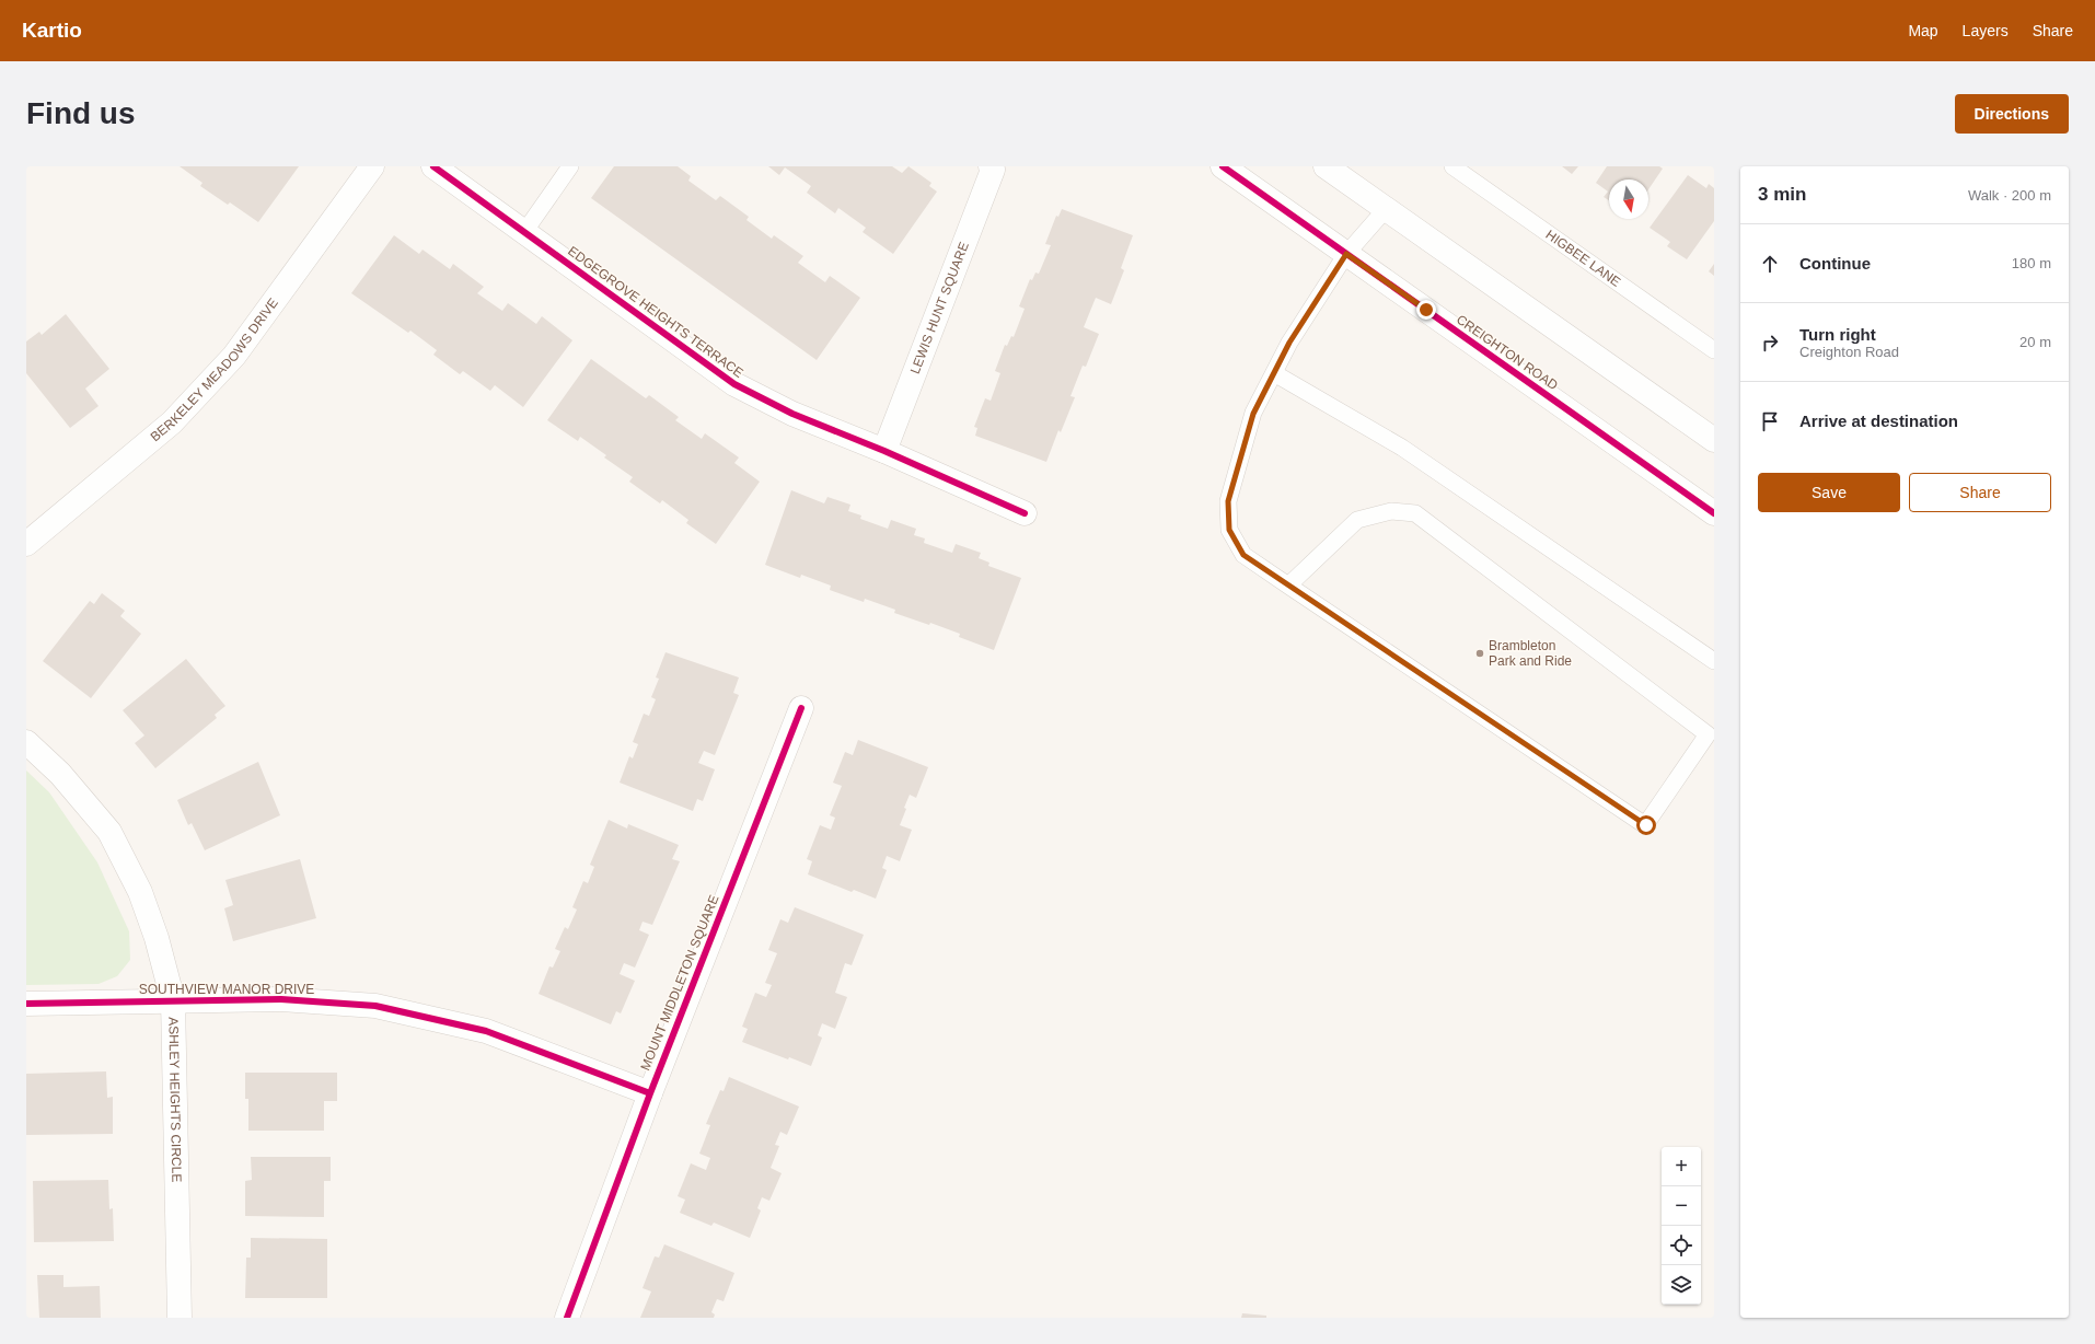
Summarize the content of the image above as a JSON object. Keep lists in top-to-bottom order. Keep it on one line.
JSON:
{"streets":{"street":["LEWIS HUNT SQUARE","EDGEGROVE HEIGHTS TERRACE","CREIGHTON ROAD","BERKELEY MEADOWS DRIVE","MOUNT MIDDLETON SQUARE","SOUTHVIEW MANOR DRIVE","ASHLEY HEIGHTS CIRCLE"],"lane":["HIGBEE LANE"]},"crossings":[["LEWIS HUNT SQUARE","EDGEGROVE HEIGHTS TERRACE"],["MOUNT MIDDLETON SQUARE","SOUTHVIEW MANOR DRIVE"],["SOUTHVIEW MANOR DRIVE","ASHLEY HEIGHTS CIRCLE"]],"places":["Brambleton Park and Ride"],"north":"bottom","page":{"header":"Kartio","nav":["Map","Layers","Share"],"buttons":["Directions",["Save","Share"]],"title":"Find us","heading":["3 min","Walk · 200 m"],"list":[["Continue","180 m"],["Turn right","Creighton Road","20 m"],"Arrive at destination"],"map_buttons":["+","−"]}}
